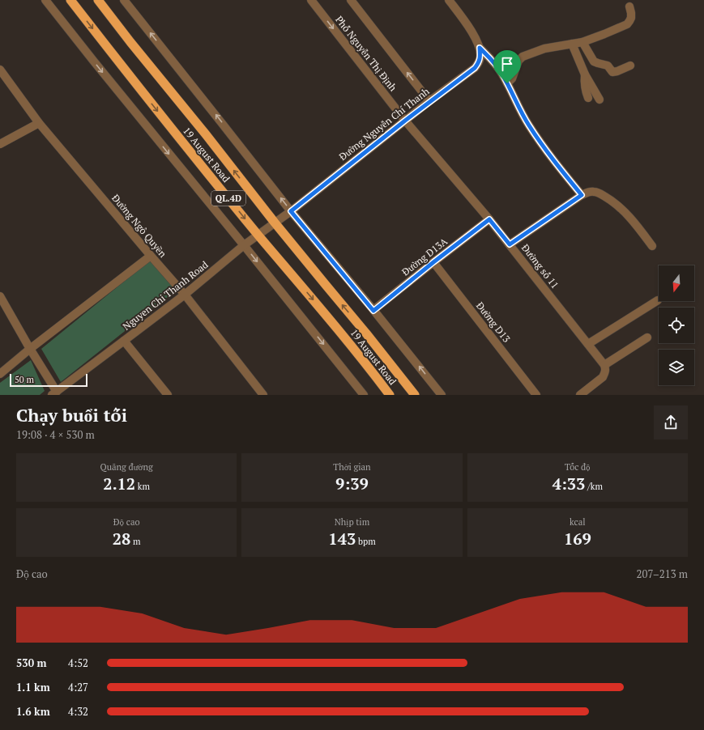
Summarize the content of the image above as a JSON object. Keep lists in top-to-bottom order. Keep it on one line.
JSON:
{"streets":{"highway":["19 August Road","QL.4D"],"street":["Phố Nguyễn Thị Định","Đường Nguyễn Chí Thanh","Đường Ngô Quyền","Đường D13A","Đường số 11","Nguyen Chi Thanh Road","Đường D13"]},"crossings":[["Phố Nguyễn Thị Định","Đường Nguyễn Chí Thanh"],["Phố Nguyễn Thị Định","Đường số 11"],["Đường Nguyễn Chí Thanh","Đường số 11"],["Đường Nguyễn Chí Thanh","Nguyen Chi Thanh Road"],["19 August Road","Nguyen Chi Thanh Road"],["Đường Ngô Quyền","Nguyen Chi Thanh Road"],["Đường D13A","Đường số 11"],["Đường D13A","Đường D13"]],"scale_bar":"50 m","north":"bottom","page":{"scale":"50 m","heading":["Chạy buổi tối","19:08 · 4 × 530 m"],"stats":[["Quãng đường","2.12 km"],["Thời gian","9:39"],["Tốc độ","4:33 /km"],["Độ cao","28 m"],["Nhịp tim","143 bpm"],["kcal","169"]],"chart":["Độ cao","207–213 m"],"list":[{"name":"530 m","note":"4:52"},{"name":"1.1 km","note":"4:27"},{"name":"1.6 km","note":"4:32"}]}}
